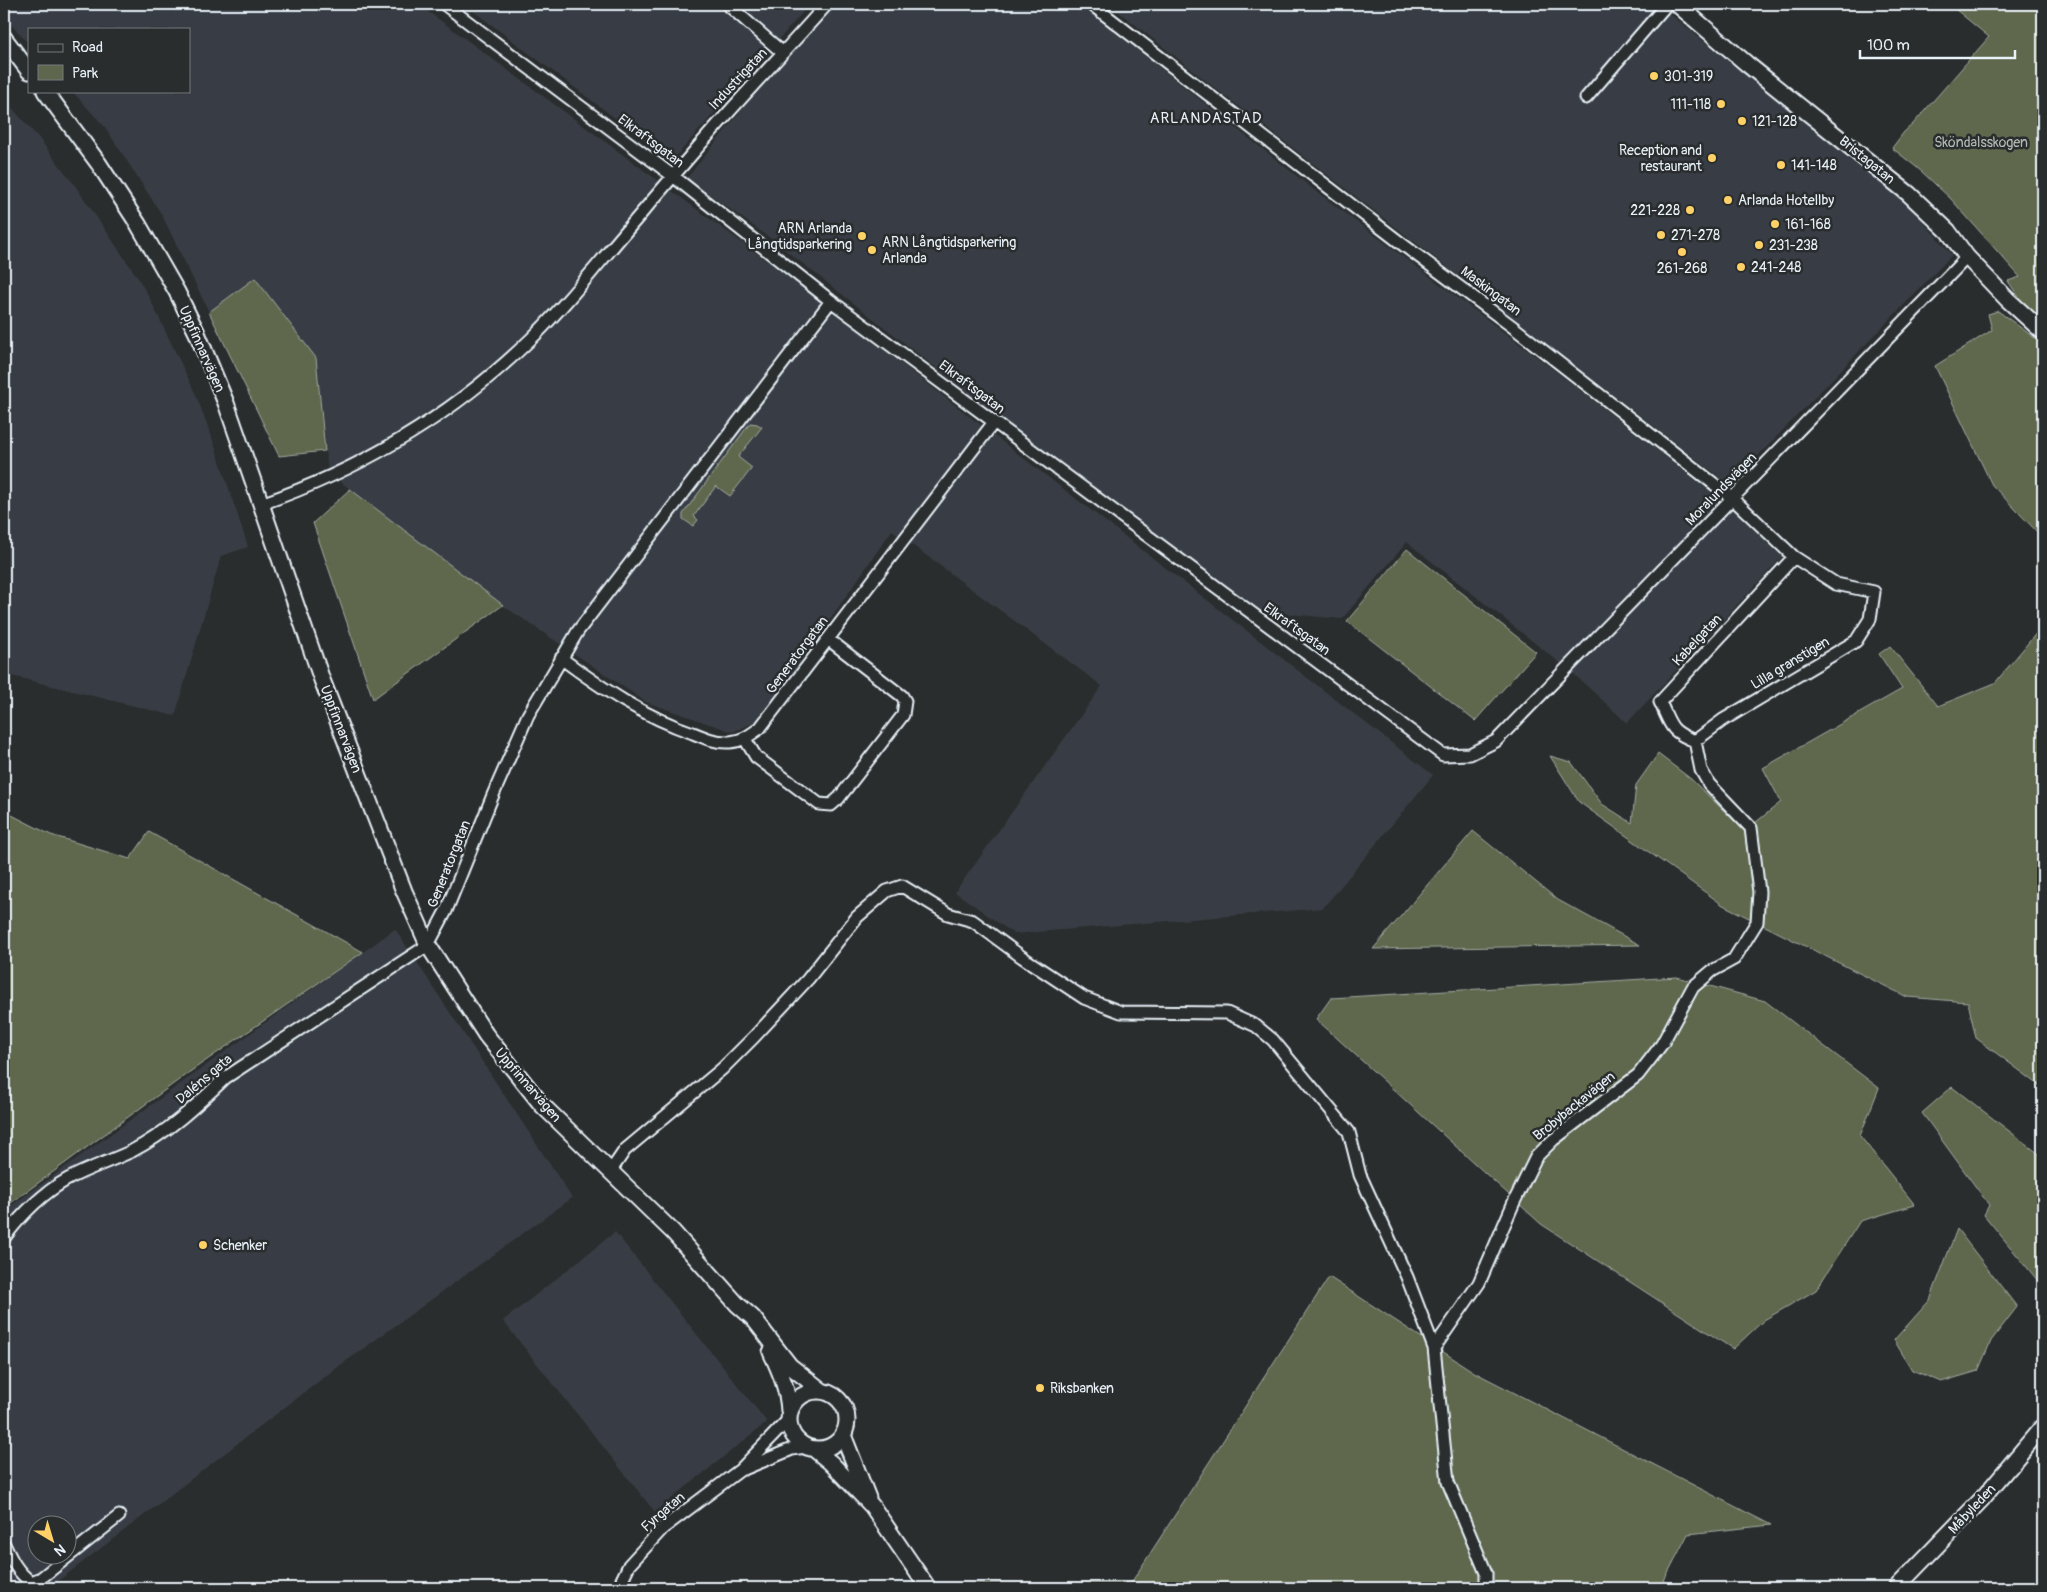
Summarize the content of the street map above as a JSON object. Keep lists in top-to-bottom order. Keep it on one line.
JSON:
{"streets":{"street":["Industrigatan","Elkraftsgatan","Bristagatan","Maskingatan","Uppfinnarvägen","Moralundsvägen","Kabelgatan","Generatorgatan","Lilla granstigen","Daléns gata","Brobybackavägen","Måbyleden","Fyrgatan"]},"crossings":[["Industrigatan","Elkraftsgatan"],["Industrigatan","Uppfinnarvägen"],["Elkraftsgatan","Moralundsvägen"],["Elkraftsgatan","Generatorgatan"],["Bristagatan","Moralundsvägen"],["Maskingatan","Moralundsvägen"],["Maskingatan","Kabelgatan"],["Maskingatan","Lilla granstigen"],["Uppfinnarvägen","Generatorgatan"],["Uppfinnarvägen","Daléns gata"],["Uppfinnarvägen","Fyrgatan"],["Kabelgatan","Lilla granstigen"],["Kabelgatan","Brobybackavägen"],["Generatorgatan","Daléns gata"],["Lilla granstigen","Brobybackavägen"]],"districts":["ARLANDASTAD"],"parks":["Sköndalsskogen"],"places":["301-319","111-118","121-128","Reception and restaurant","141-148","Arlanda Hotellby","221-228","161-168","271-278","ARN Arlanda Långtidsparkering","231-238","ARN Långtidsparkering Arlanda","261-268","241-248","Schenker","Riksbanken"],"legend":["Road","Park"],"scale_bar":"100 m","north":"bottom right"}
